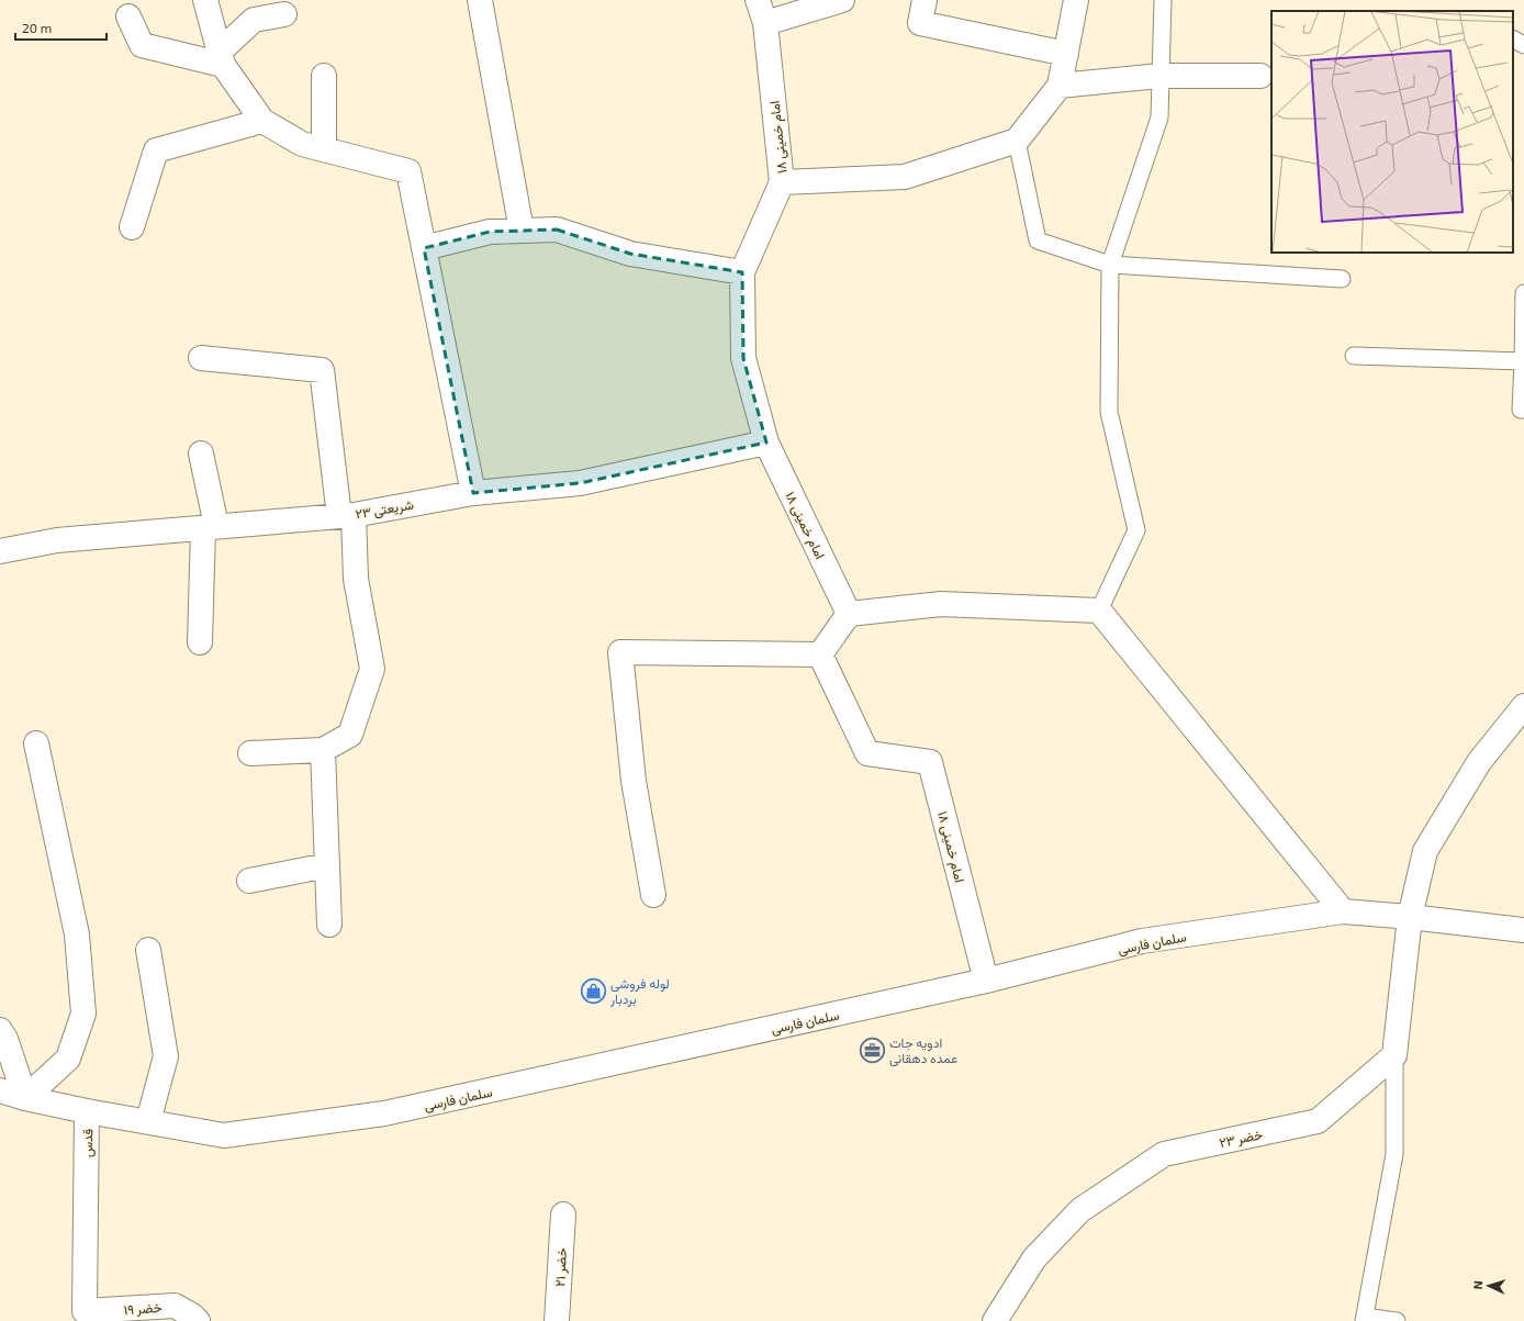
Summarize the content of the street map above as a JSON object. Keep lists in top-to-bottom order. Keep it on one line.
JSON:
{"streets":{"street":["امام خمینی ۱۸","شریعتی ۲۳","سلمان فارسی","خضر ۲۳","قدس","خضر ۲۱","خضر ۱۹"]},"crossings":[["امام خمینی ۱۸","شریعتی ۲۳"],["امام خمینی ۱۸","سلمان فارسی"],["سلمان فارسی","قدس"],["قدس","خضر ۱۹"]],"places":{"shop":["لوله فروشی بردبار"],"office":["ادویه جات‌ عمده ‌دهقانی"]},"scale_bar":"20 m","north":"left"}
